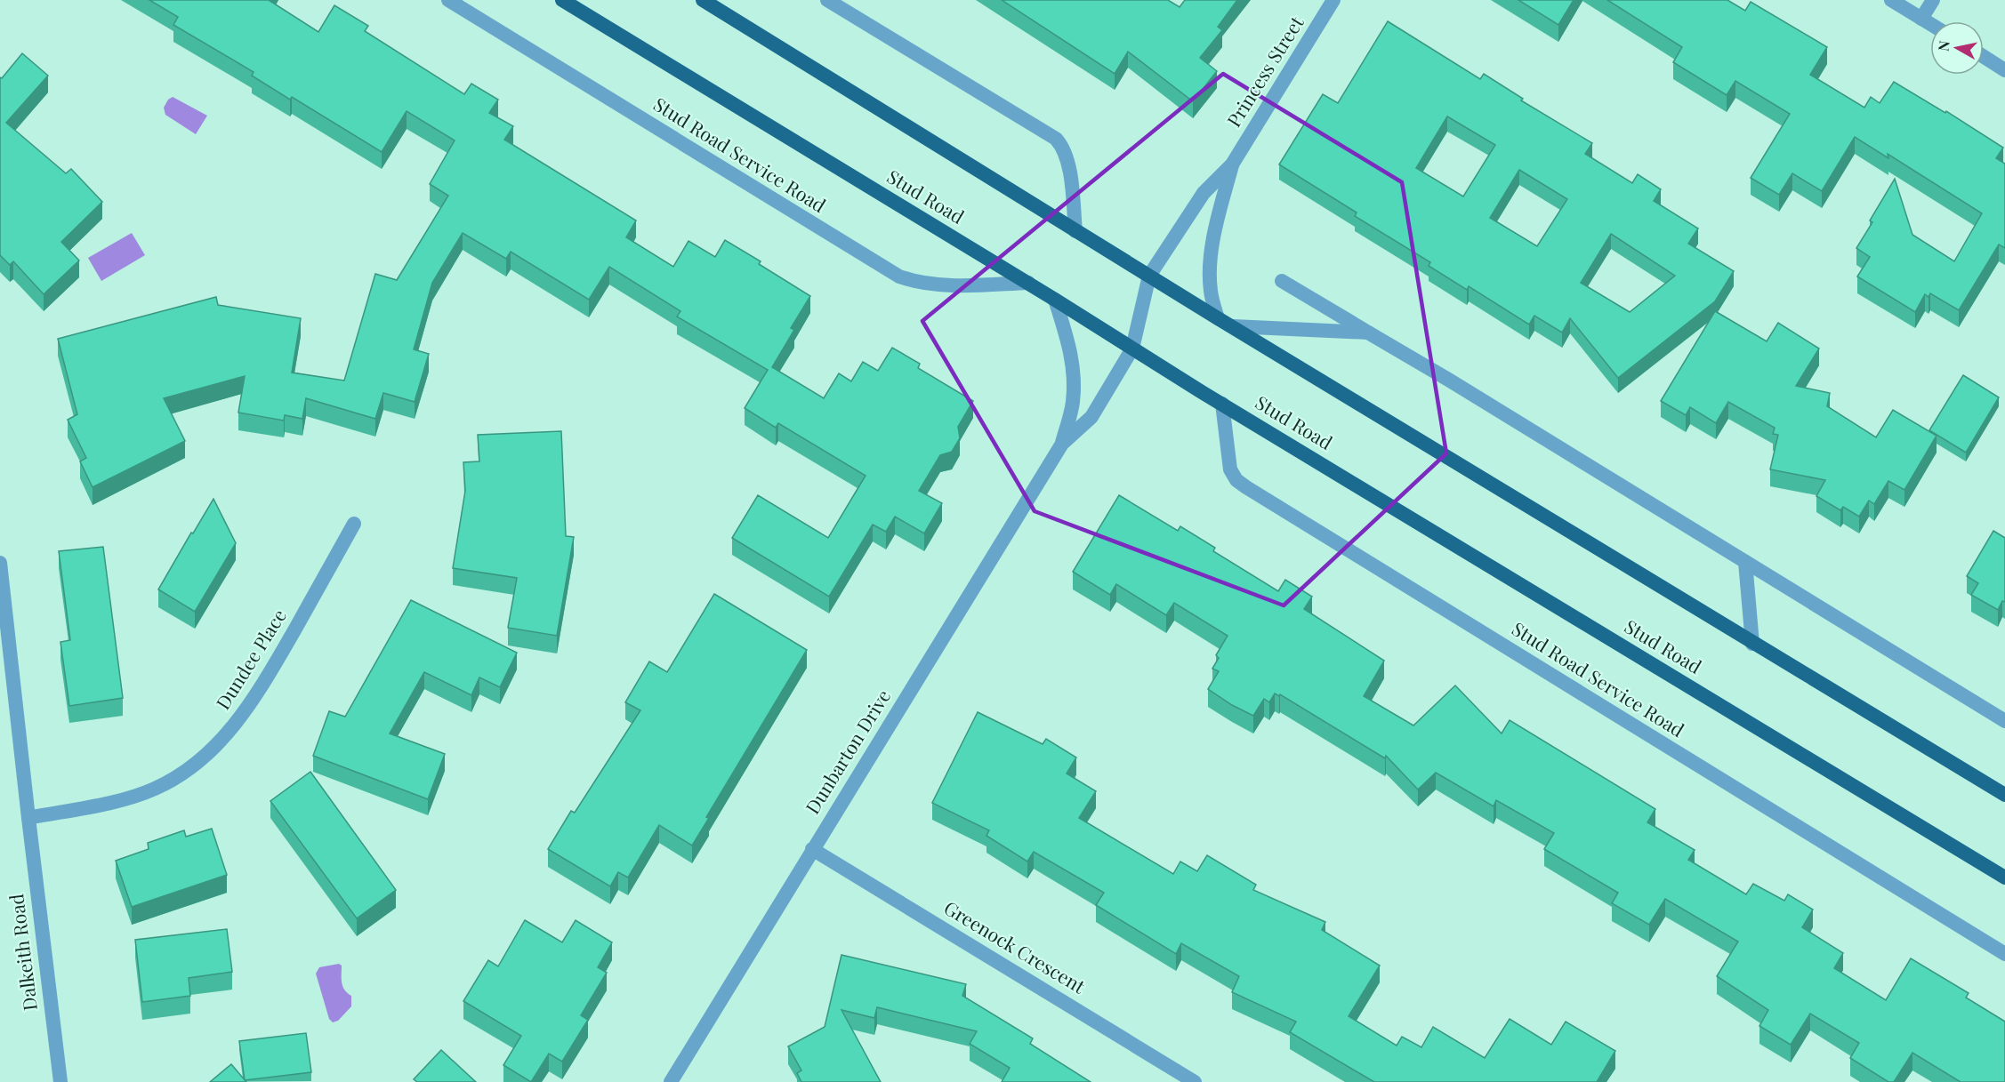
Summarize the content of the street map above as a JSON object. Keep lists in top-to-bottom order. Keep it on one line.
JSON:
{"streets":{"main road":["Stud Road"],"street":["Princess Street","Stud Road Service Road","Dundee Place","Dunbarton Drive","Greenock Crescent","Dalkeith Road"]},"crossings":[["Princess Street","Dunbarton Drive"],["Stud Road Service Road","Stud Road"],["Stud Road","Dunbarton Drive"],["Dundee Place","Dalkeith Road"],["Dunbarton Drive","Greenock Crescent"]],"north":"left"}
